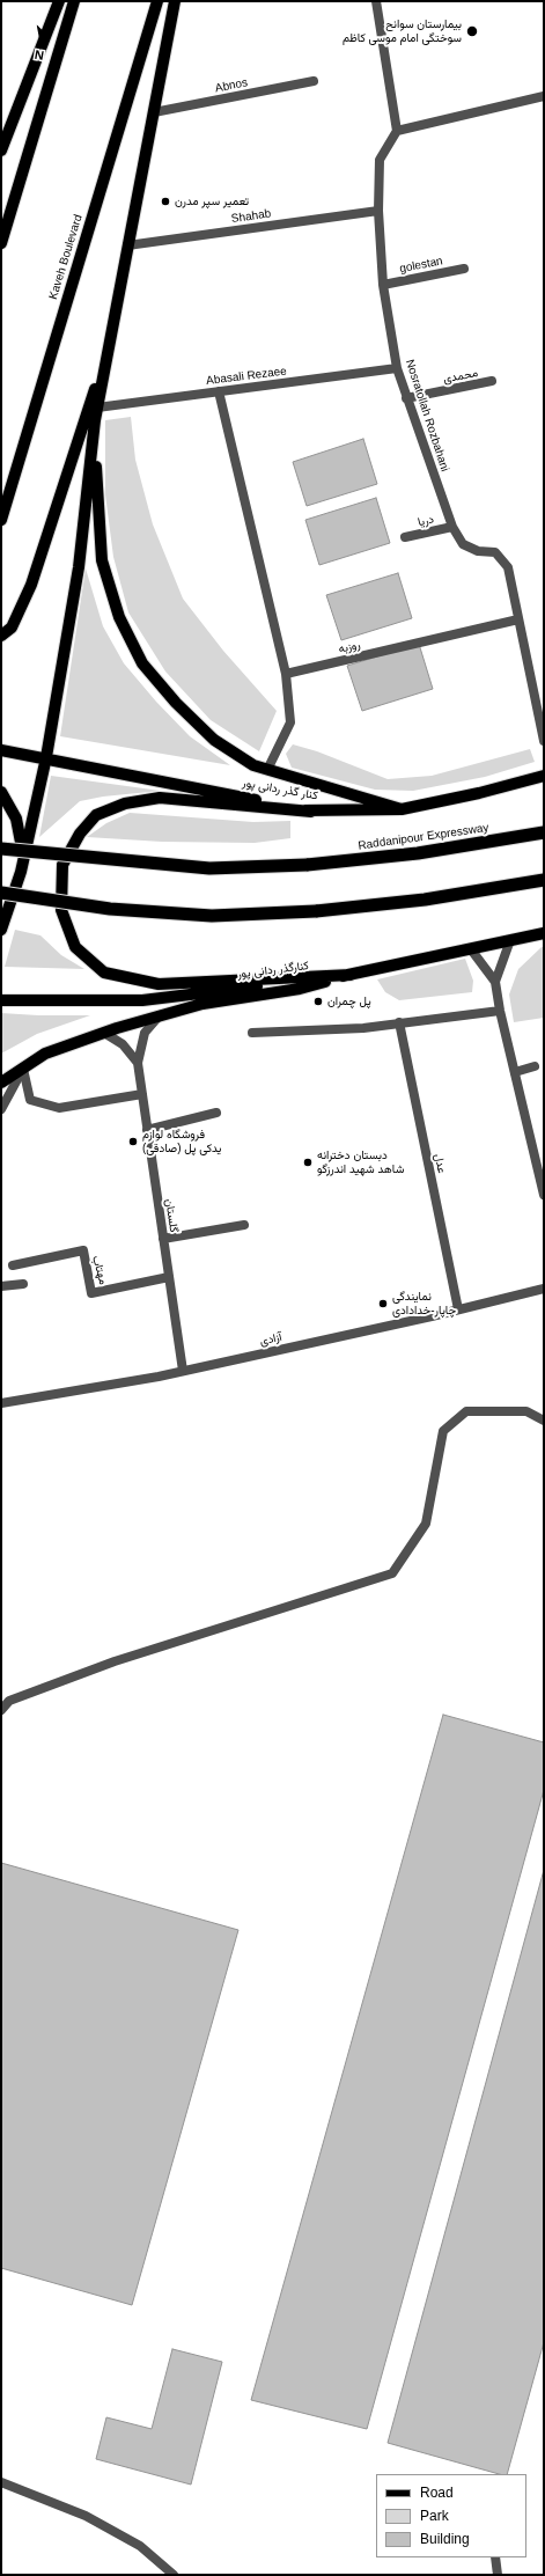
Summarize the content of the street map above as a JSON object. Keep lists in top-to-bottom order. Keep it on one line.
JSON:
{"streets":{"highway":["Raddanipour Expressway"],"main road":["Kaveh Boulevard","کنار گذر ردانی پور","کنارگذر ردانی پور"],"street":["Abnos","Shahab","golestan","Abasali Rezaee","محمدی","Nosratollah Rozbahani","دریا","روزبه","عدل","گلستان","مهتاب","آزادی"]},"crossings":[["Shahab","Nosratollah Rozbahani"],["golestan","Nosratollah Rozbahani"],["Abasali Rezaee","Nosratollah Rozbahani"],["محمدی","Nosratollah Rozbahani"],["Nosratollah Rozbahani","دریا"],["Nosratollah Rozbahani","روزبه"],["عدل","آزادی"],["گلستان","مهتاب"],["گلستان","آزادی"]],"places":["بیمارستان سوانح سوختگی امام موسی کاظم","تعمیر سپر مدرن","پل چمران","فروشگاه لوازم یدکی پل (صادقی)","دبستان دخترانه شاهد شهید اندرزگو","نمایندگی چاپار-خدادادی"],"legend":["Road","Park","Building"],"north":"bottom"}
